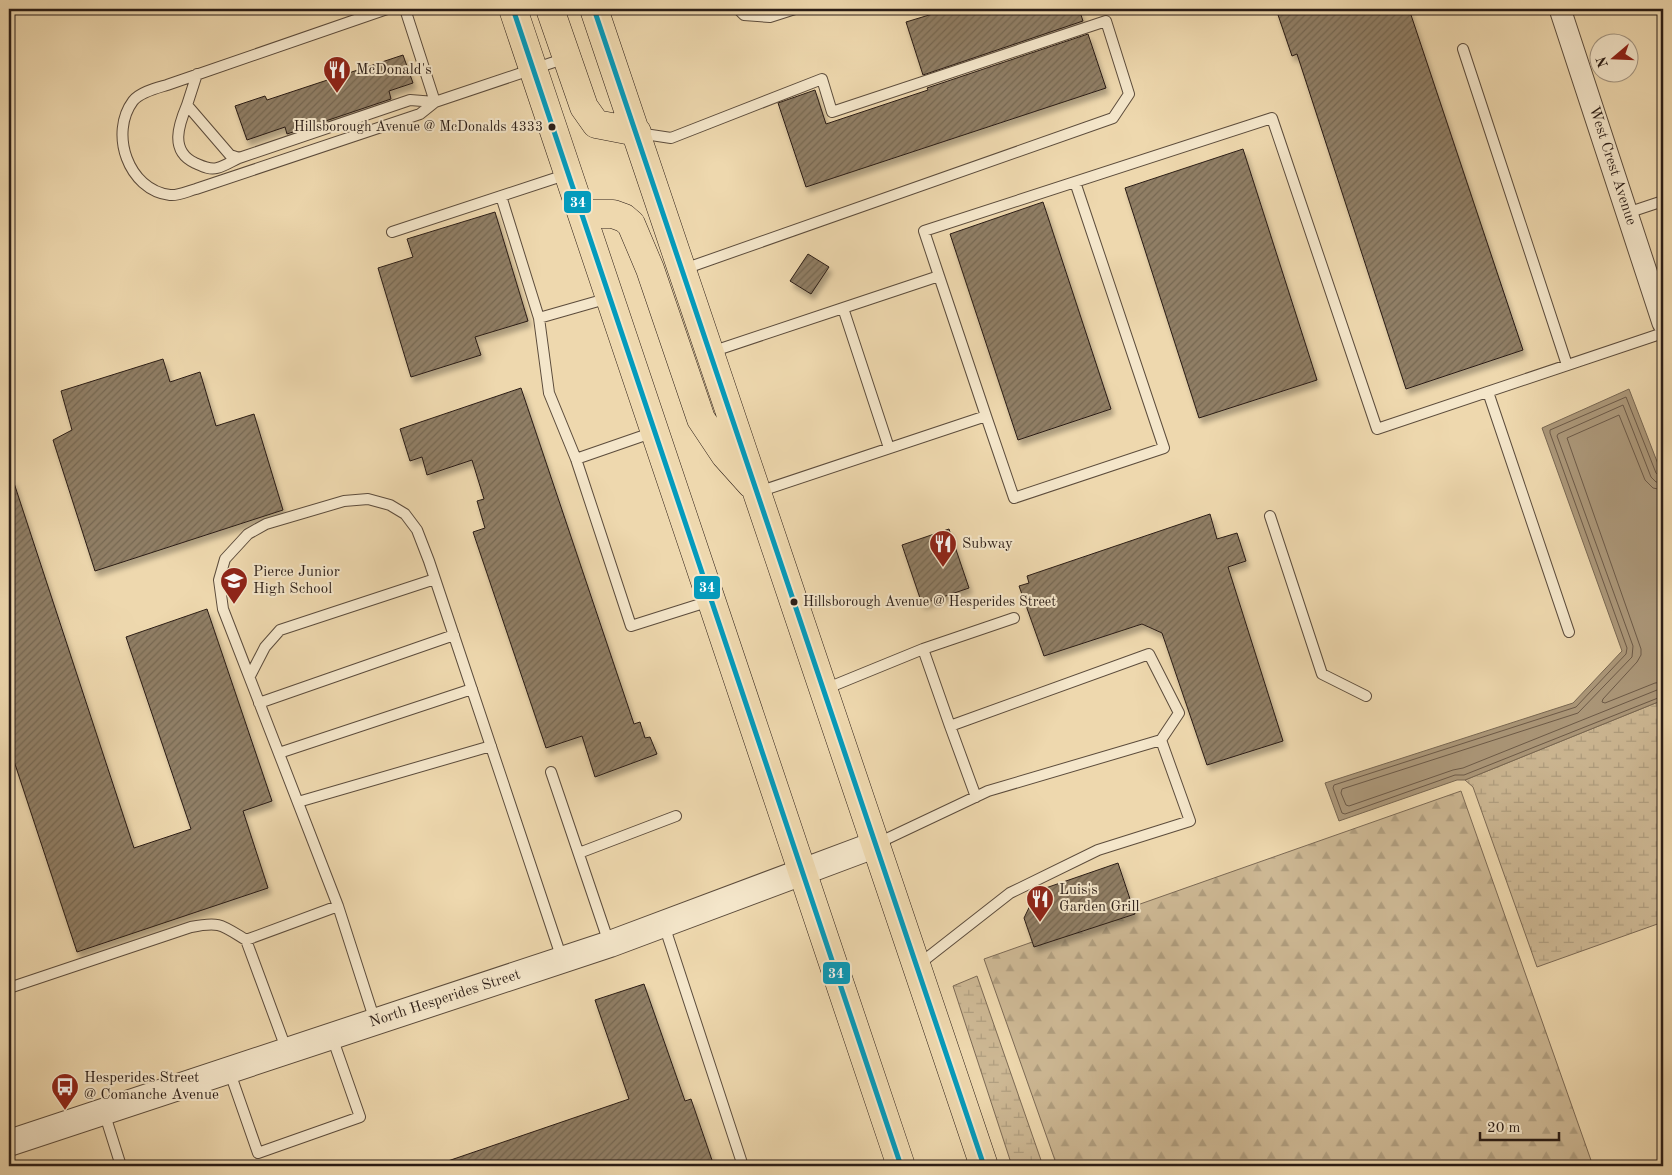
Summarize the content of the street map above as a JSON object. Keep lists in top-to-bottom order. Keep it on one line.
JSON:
{"streets":{"street":["West Crest Avenue","North Hesperides Street"]},"places":{"restaurant":["McDonald's","Subway","Luis's Garden Grill"],"other":["Hillsborough Avenue @ McDonalds 4333","Hillsborough Avenue @ Hesperides Street"],"school or university":["Pierce Junior High School"],"bus stop":["Hesperides Street @ Comanche Avenue"]},"lines":["transit line 34"],"scale_bar":"20 m","north":"left"}
